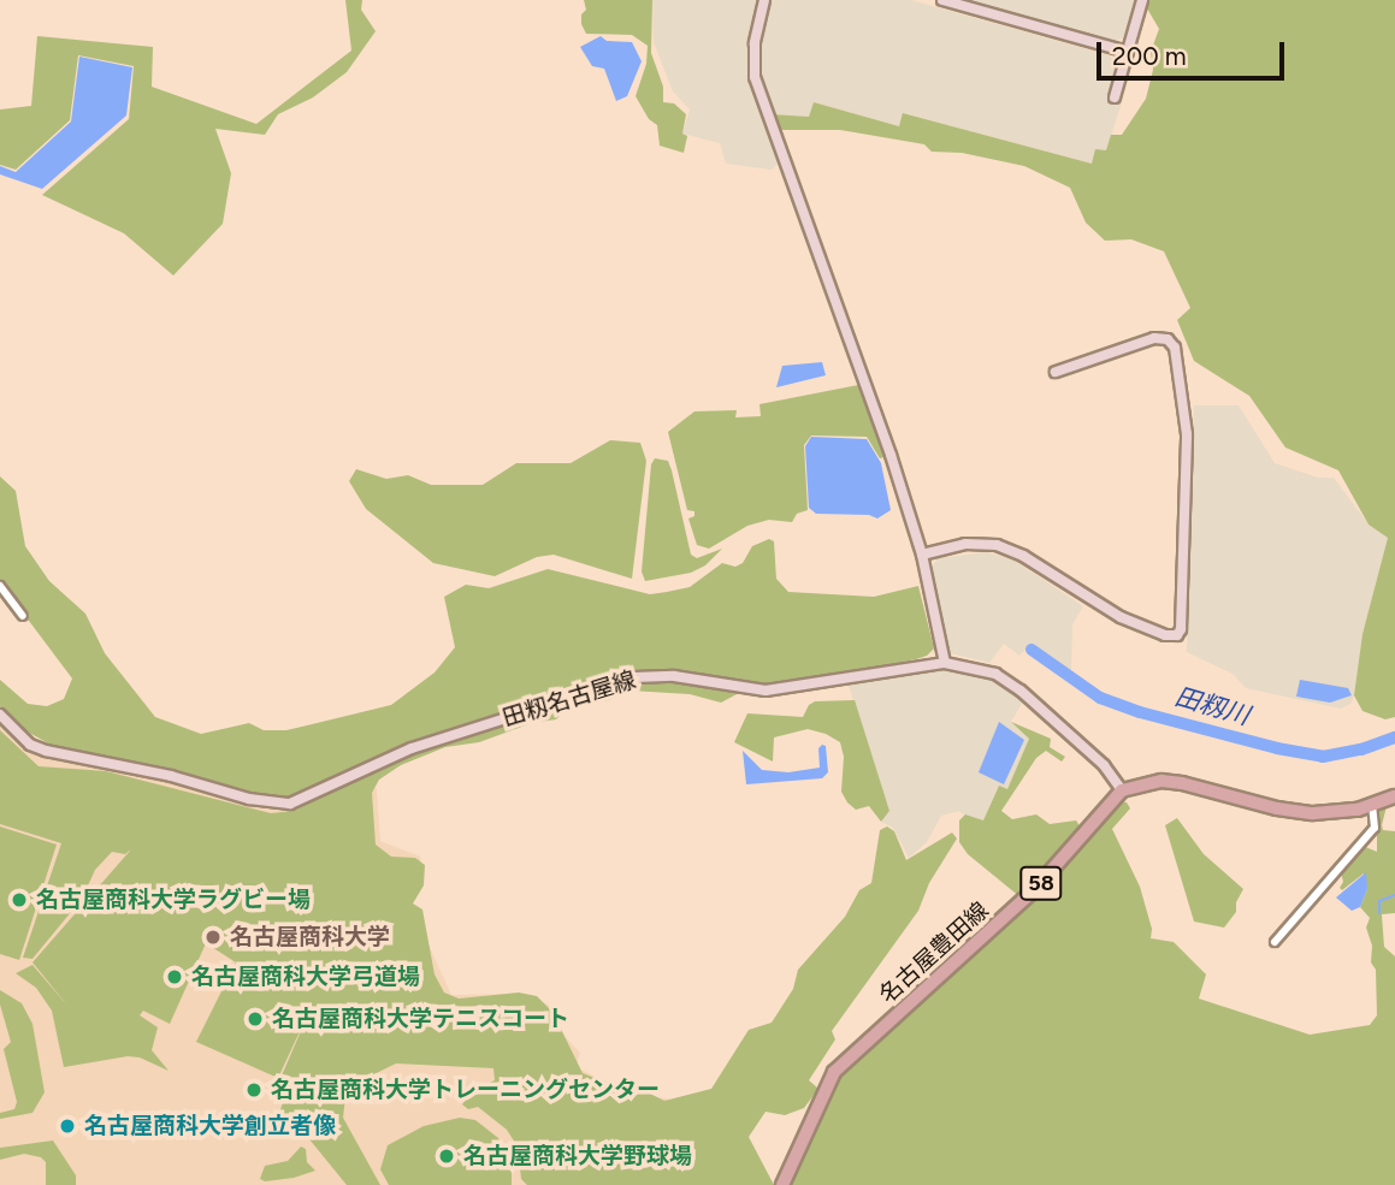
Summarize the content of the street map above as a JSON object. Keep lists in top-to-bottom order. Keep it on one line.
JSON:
{"streets":{"main road":["58","名古屋豊田線"],"street":["田籾名古屋線"]},"crossings":[["田籾名古屋線","名古屋豊田線"]],"water":["田籾川"],"places":["名古屋商科大学ラグビー場","名古屋商科大学","名古屋商科大学弓道場","名古屋商科大学テニスコート","名古屋商科大学トレーニングセンター","名古屋商科大学創立者像","名古屋商科大学野球場"],"scale_bar":"200 m"}
